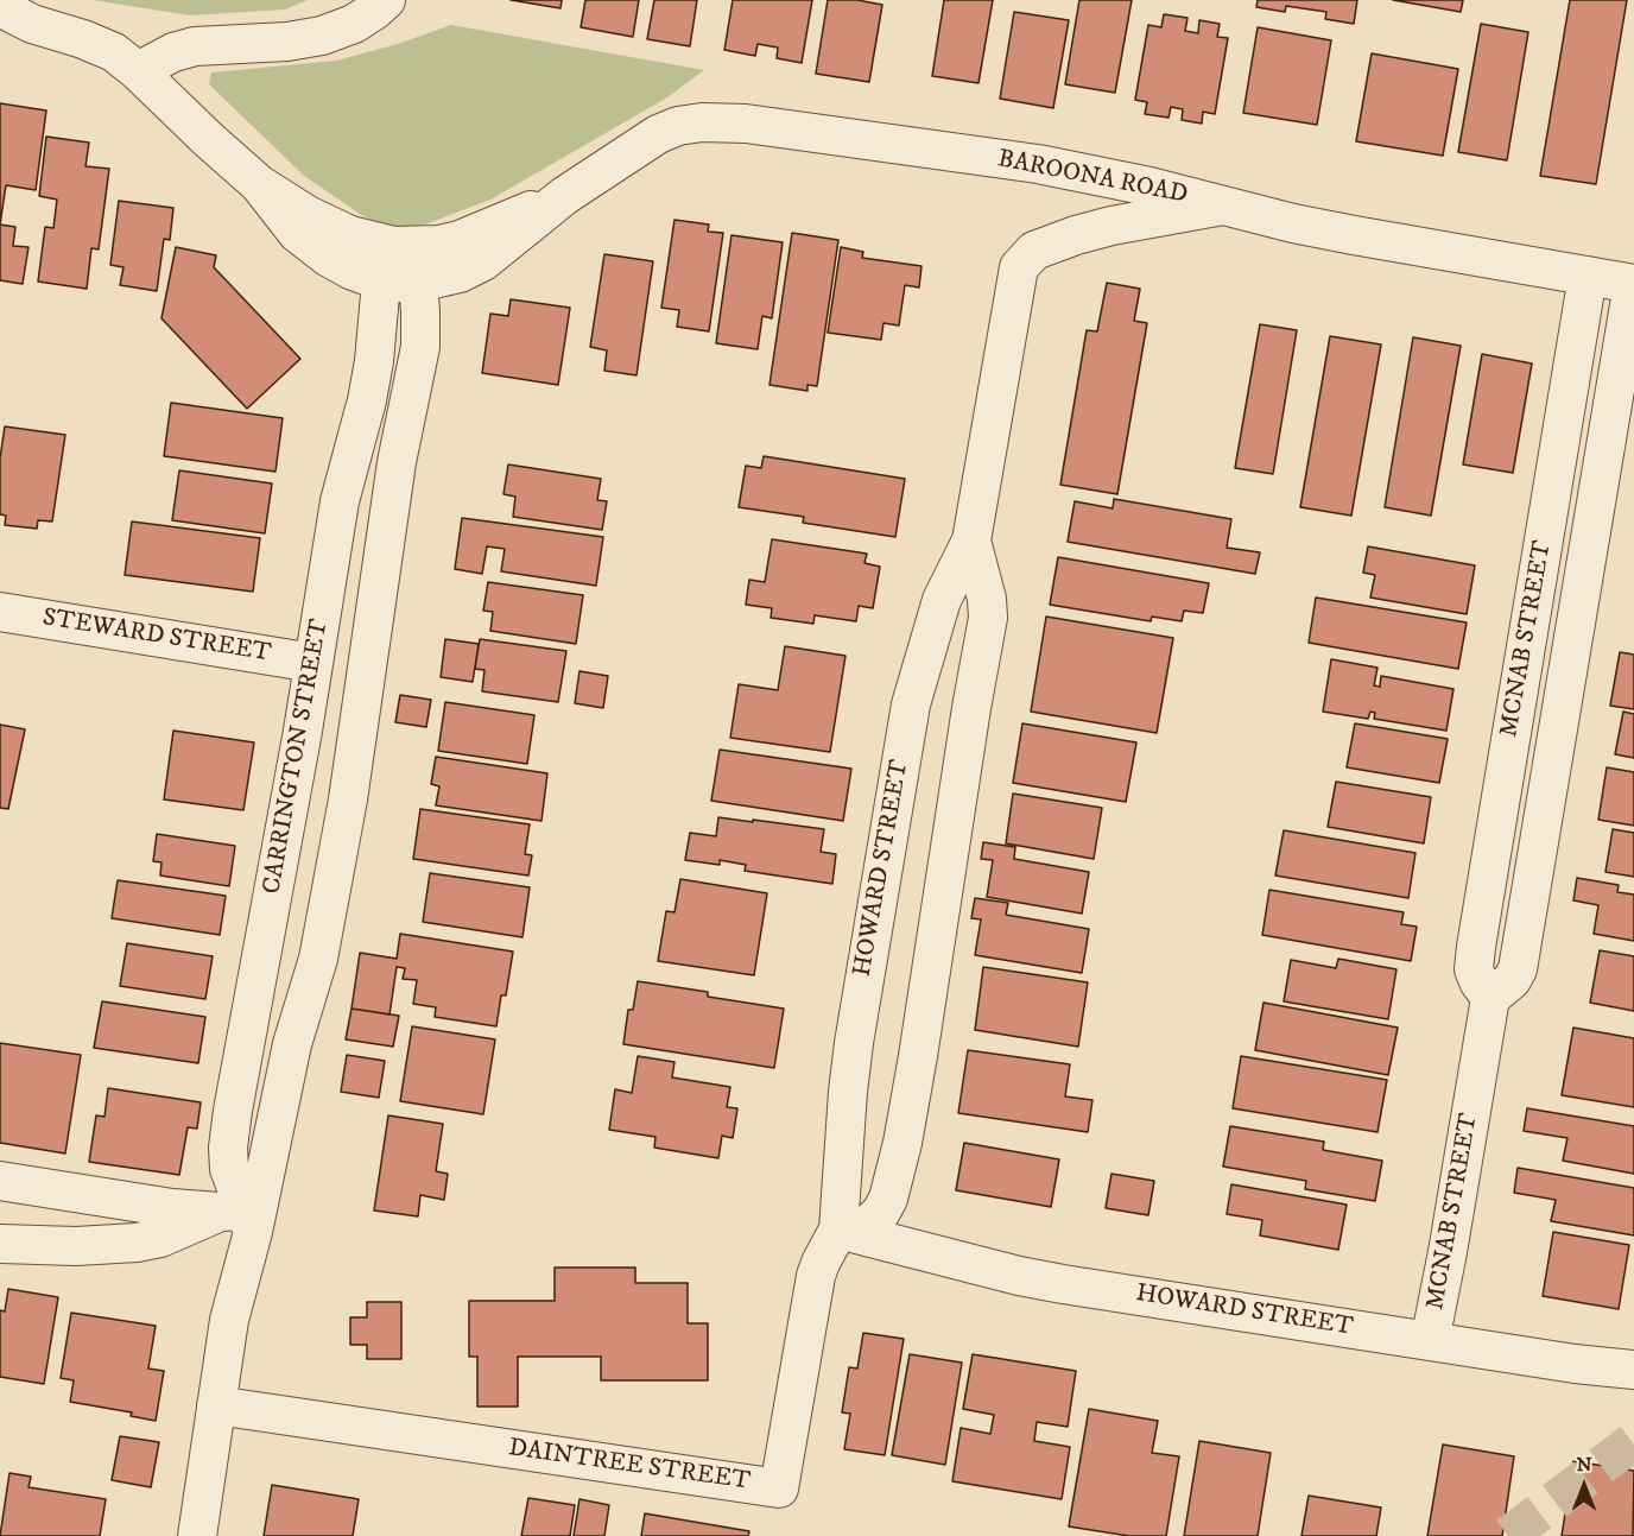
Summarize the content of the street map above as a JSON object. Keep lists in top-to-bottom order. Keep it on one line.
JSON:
{"streets":{"street":["BAROONA ROAD","STEWARD STREET","MCNAB STREET","CARRINGTON STREET","HOWARD STREET","DAINTREE STREET"]},"crossings":[["BAROONA ROAD","MCNAB STREET"],["BAROONA ROAD","CARRINGTON STREET"],["BAROONA ROAD","HOWARD STREET"],["STEWARD STREET","CARRINGTON STREET"],["MCNAB STREET","HOWARD STREET"],["HOWARD STREET","DAINTREE STREET"]],"north":"top"}
